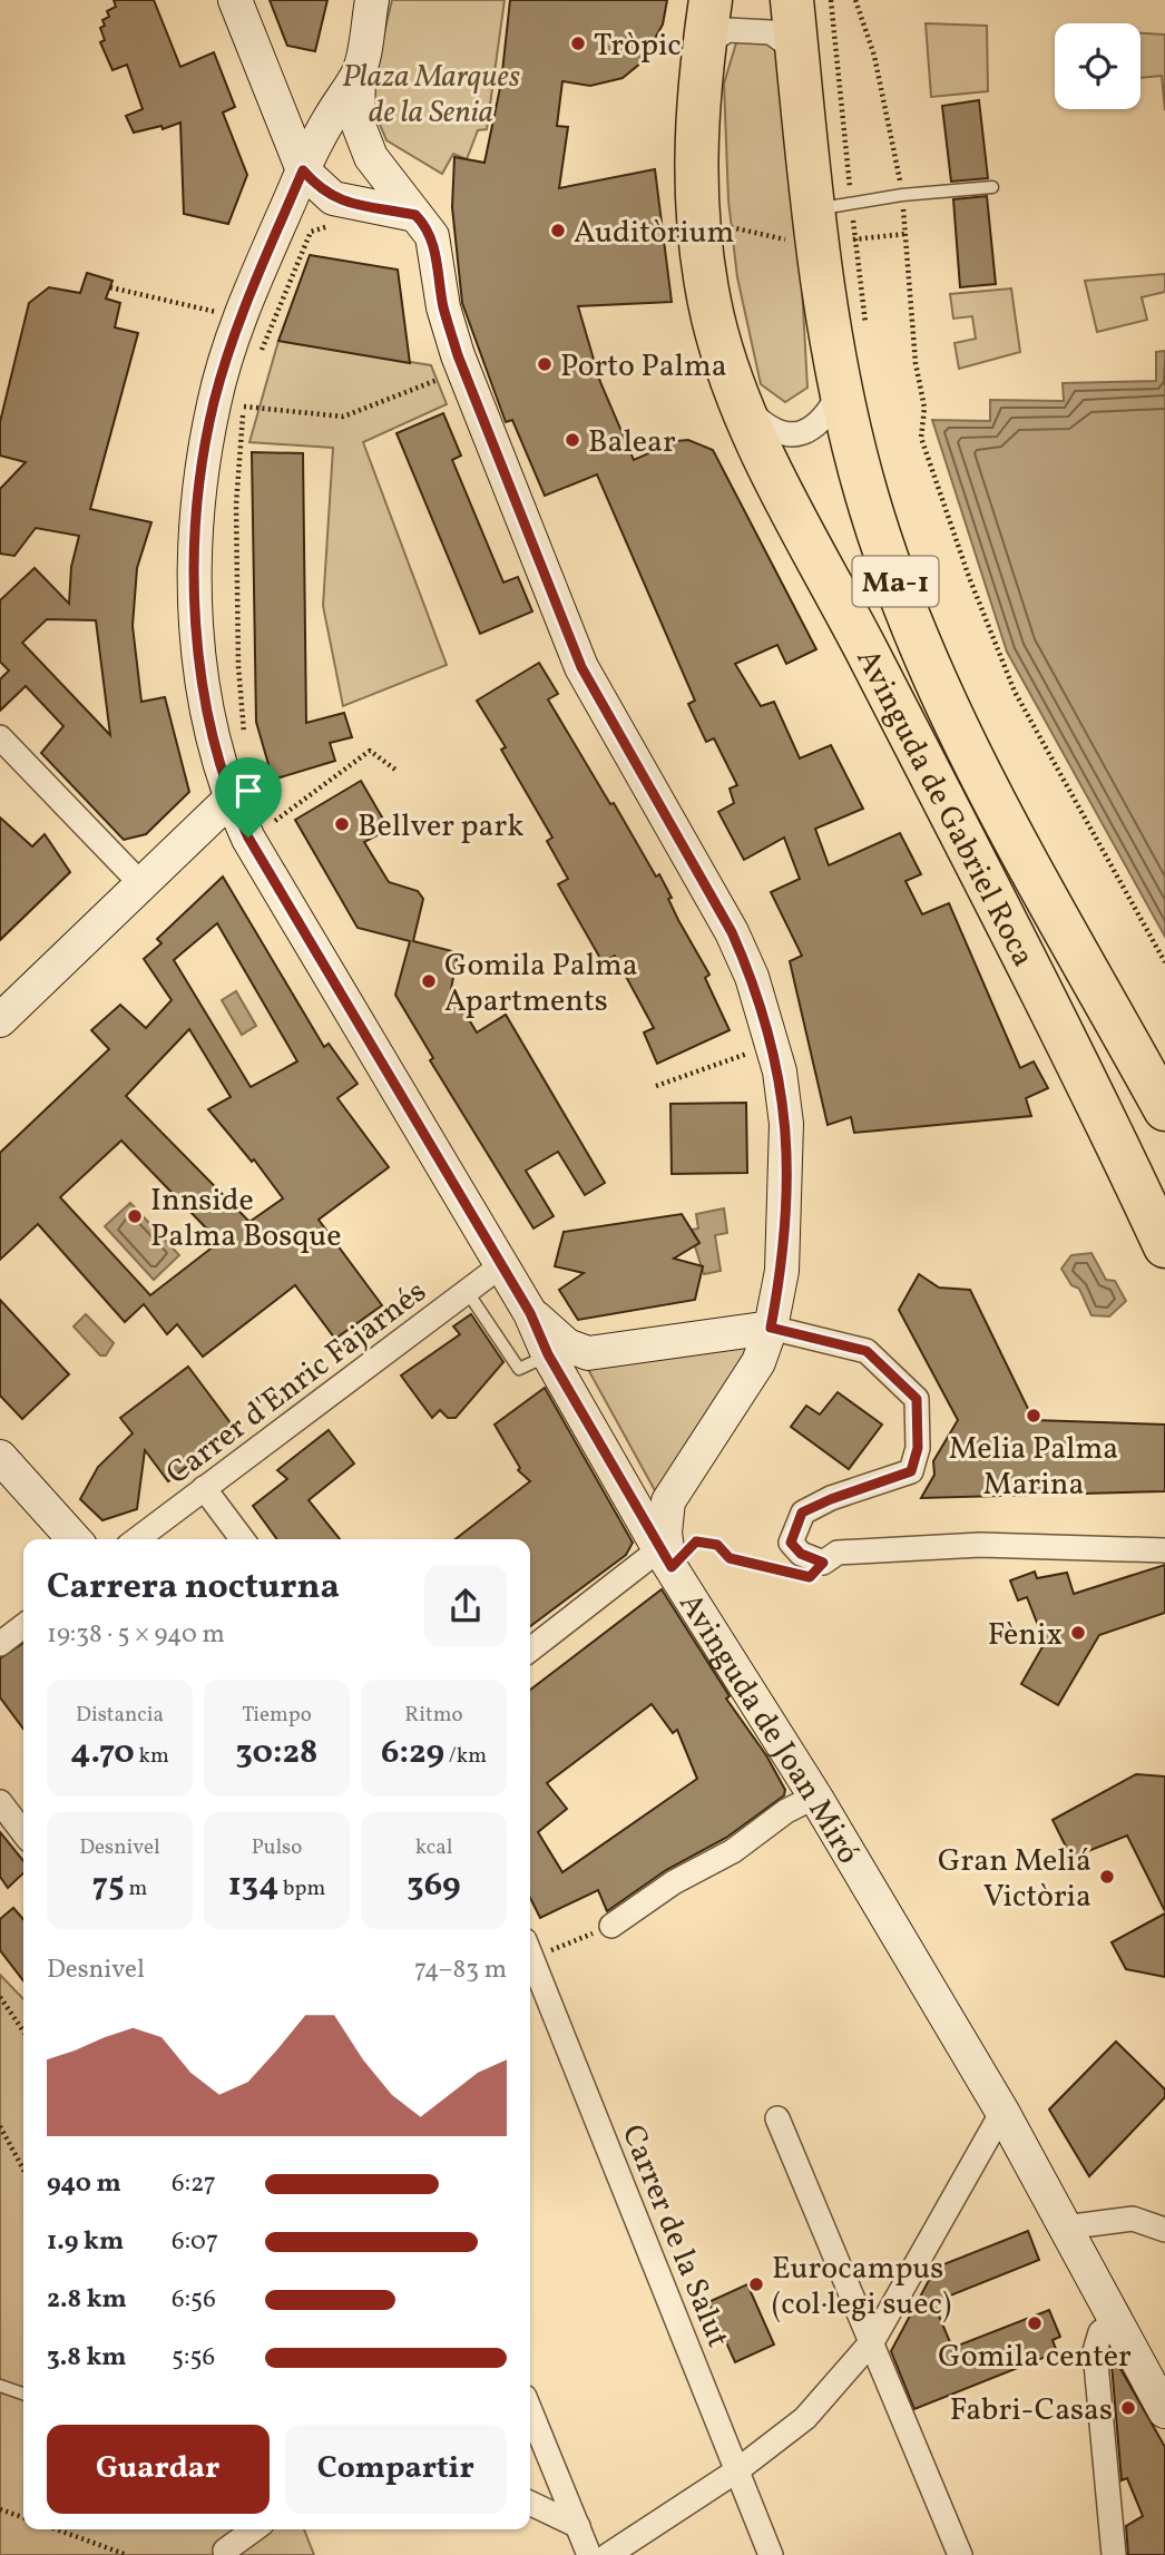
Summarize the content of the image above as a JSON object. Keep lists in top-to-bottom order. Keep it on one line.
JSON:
{"streets":{"highway":["Ma-1","Avinguda de Gabriel Roca"],"street":["Carrer d'Enric Fajarnés","Avinguda de Joan Miró","Carrer de la Salut"]},"crossings":[["Carrer d'Enric Fajarnés","Avinguda de Joan Miró"]],"parks":["Plaza Marques de la Senia"],"places":["Tròpic","Auditòrium","Porto Palma","Balear","Bellver park","Gomila Palma Apartments","Innside Palma Bosque","Melia Palma Marina","Fènix","Gran Meliá Victòria","Eurocampus (col·legi suec)","Gomila center","Fabri-Casas"],"page":{"heading":["Carrera nocturna","19:38 · 5 × 940 m"],"stats":[["Distancia","4.70 km"],["Tiempo","30:28"],["Ritmo","6:29 /km"],["Desnivel","75 m"],["Pulso","134 bpm"],["kcal","369"]],"chart":["Desnivel","74–83 m"],"list":[{"name":"940 m","note":"6:27"},{"name":"1.9 km","note":"6:07"},{"name":"2.8 km","note":"6:56"},{"name":"3.8 km","note":"5:56"}],"buttons":["Guardar","Compartir"]}}
